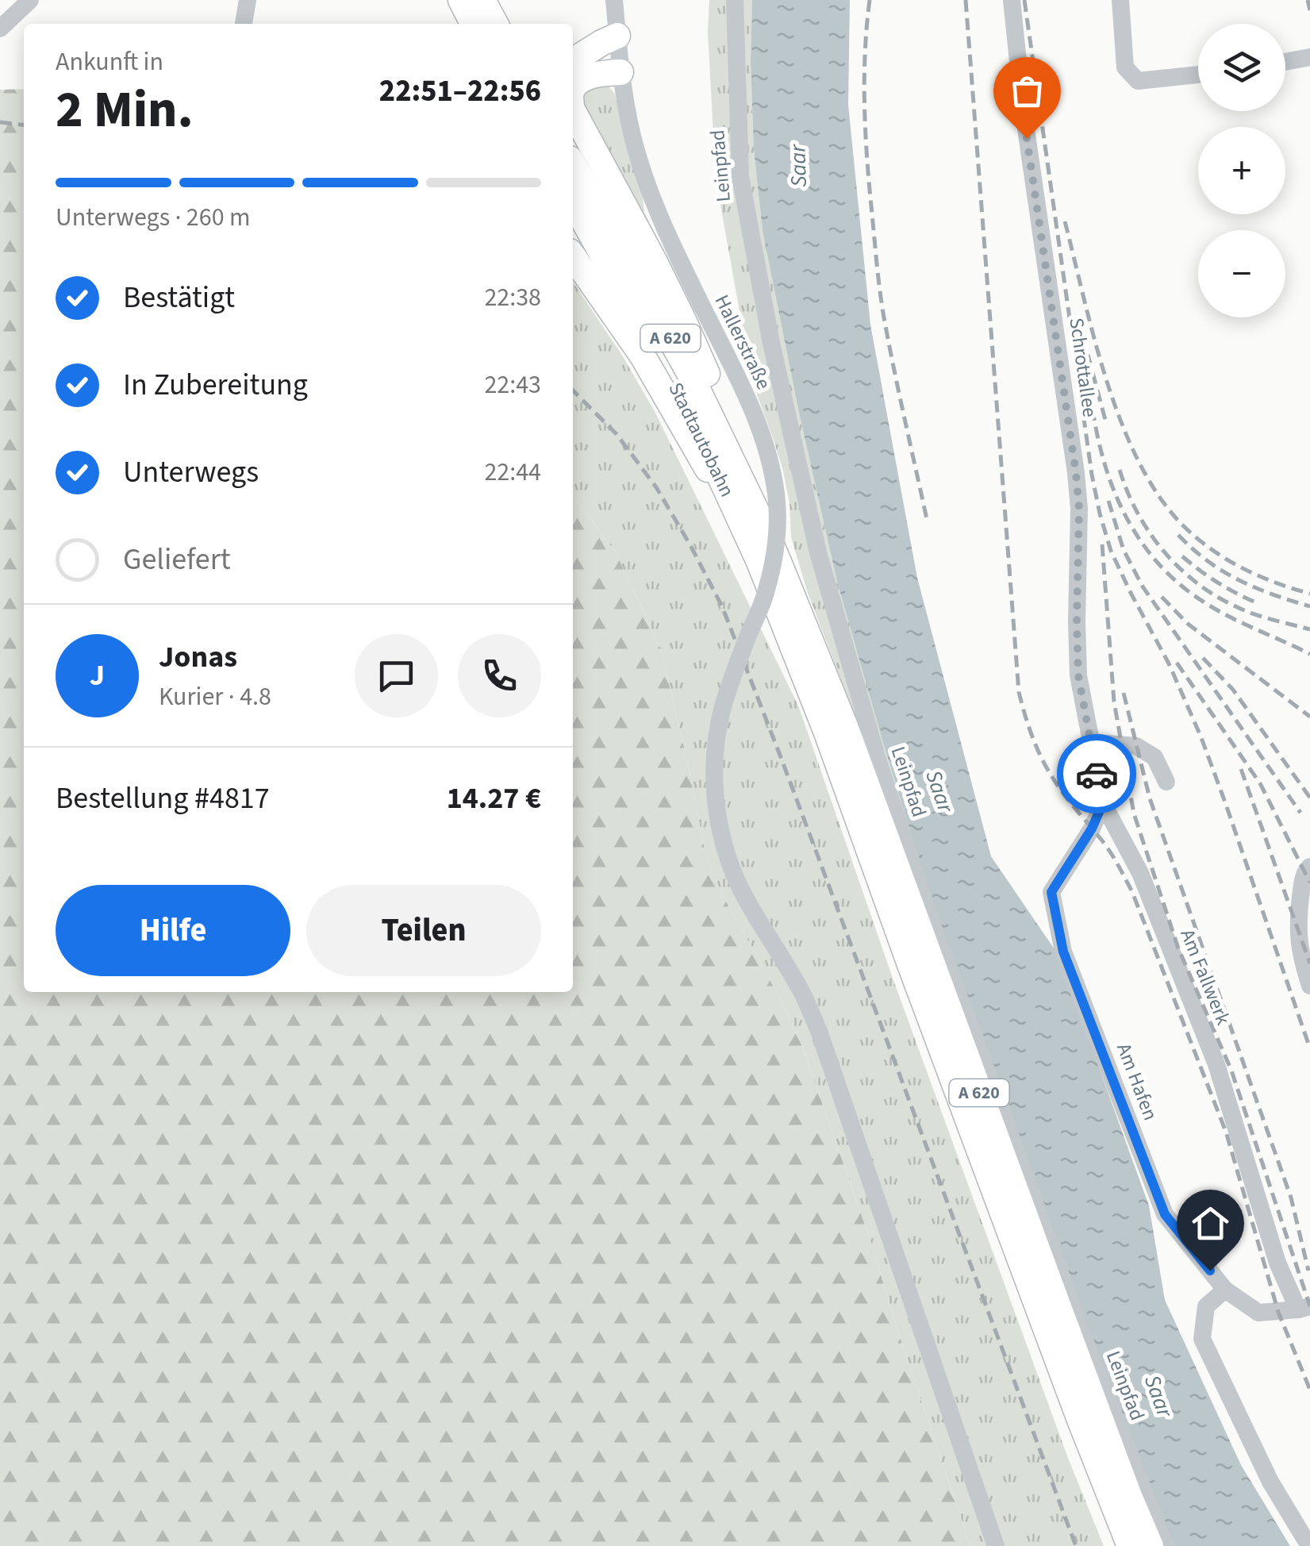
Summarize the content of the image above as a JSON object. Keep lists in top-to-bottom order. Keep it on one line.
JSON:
{"streets":{"highway":["A 620","Stadtautobahn"],"street":["Leinpfad","Hallerstraße","Schrottallee","Am Fallwerk","Am Hafen"]},"crossings":[["A 620","Stadtautobahn"],["Schrottallee","Am Fallwerk"],["Am Fallwerk","Am Hafen"]],"water":["Saar"],"page":{"map_buttons":["+","−"],"heading":["2 Min.","Ankunft in","22:51–22:56"],"panel":["Jonas","Kurier · 4.8","Bestellung #4817","14.27 €"],"bar":"Unterwegs · 260 m","list":[["Bestätigt","22:38"],["In Zubereitung","22:43"],["Unterwegs","22:44"],"Geliefert"],"round":"J","buttons":["Hilfe","Teilen"]}}
